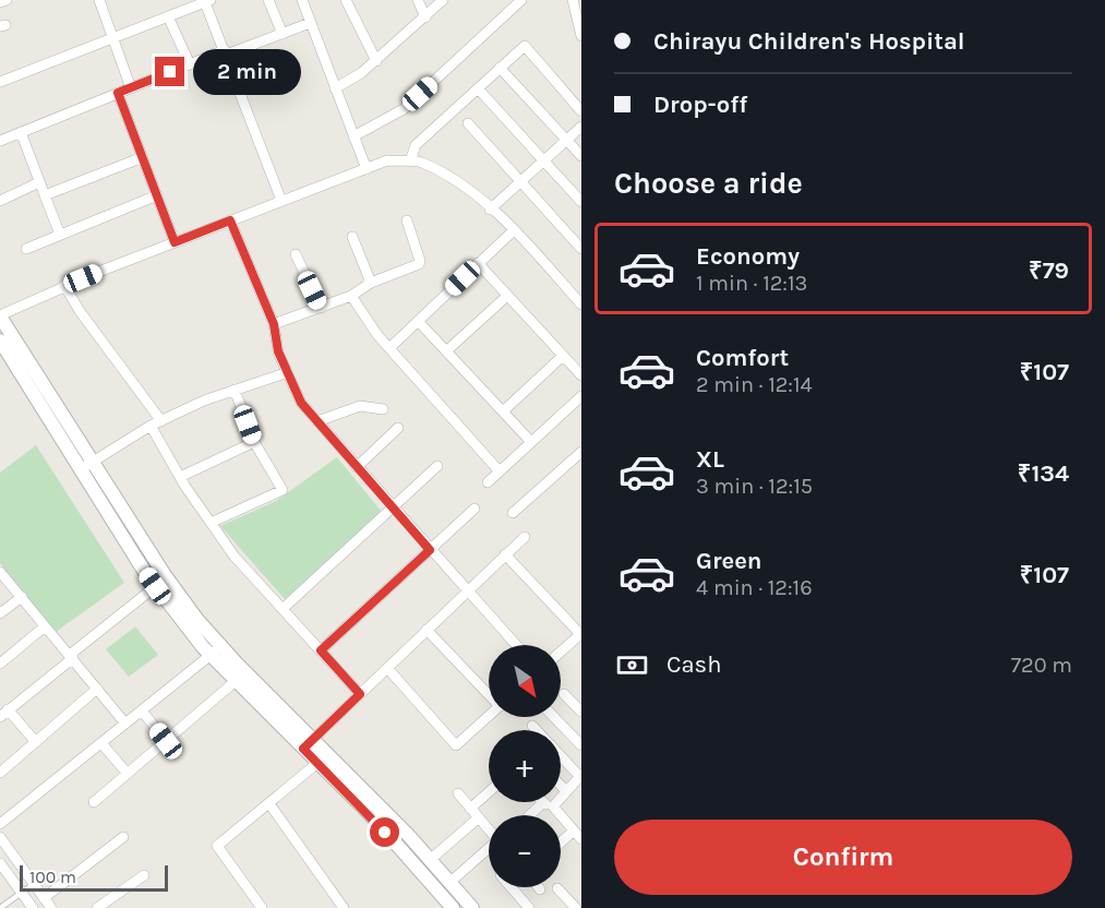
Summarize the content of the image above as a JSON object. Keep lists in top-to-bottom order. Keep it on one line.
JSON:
{"scale_bar":"100 m","north":"bottom right","page":{"banner":["Chirayu Children's Hospital","Drop-off"],"bubble":"2 min","heading":"Choose a ride","list":[{"name":"Economy","note":"1 min · 12:13","value":"₹79"},{"name":"Comfort","note":"2 min · 12:14","value":"₹107"},{"name":"XL","note":"3 min · 12:15","value":"₹134"},{"name":"Green","note":"4 min · 12:16","value":"₹107"}],"pay":["Cash","720 m"],"map_buttons":["+","−"],"buttons":"Confirm","scale":"100 m"}}
